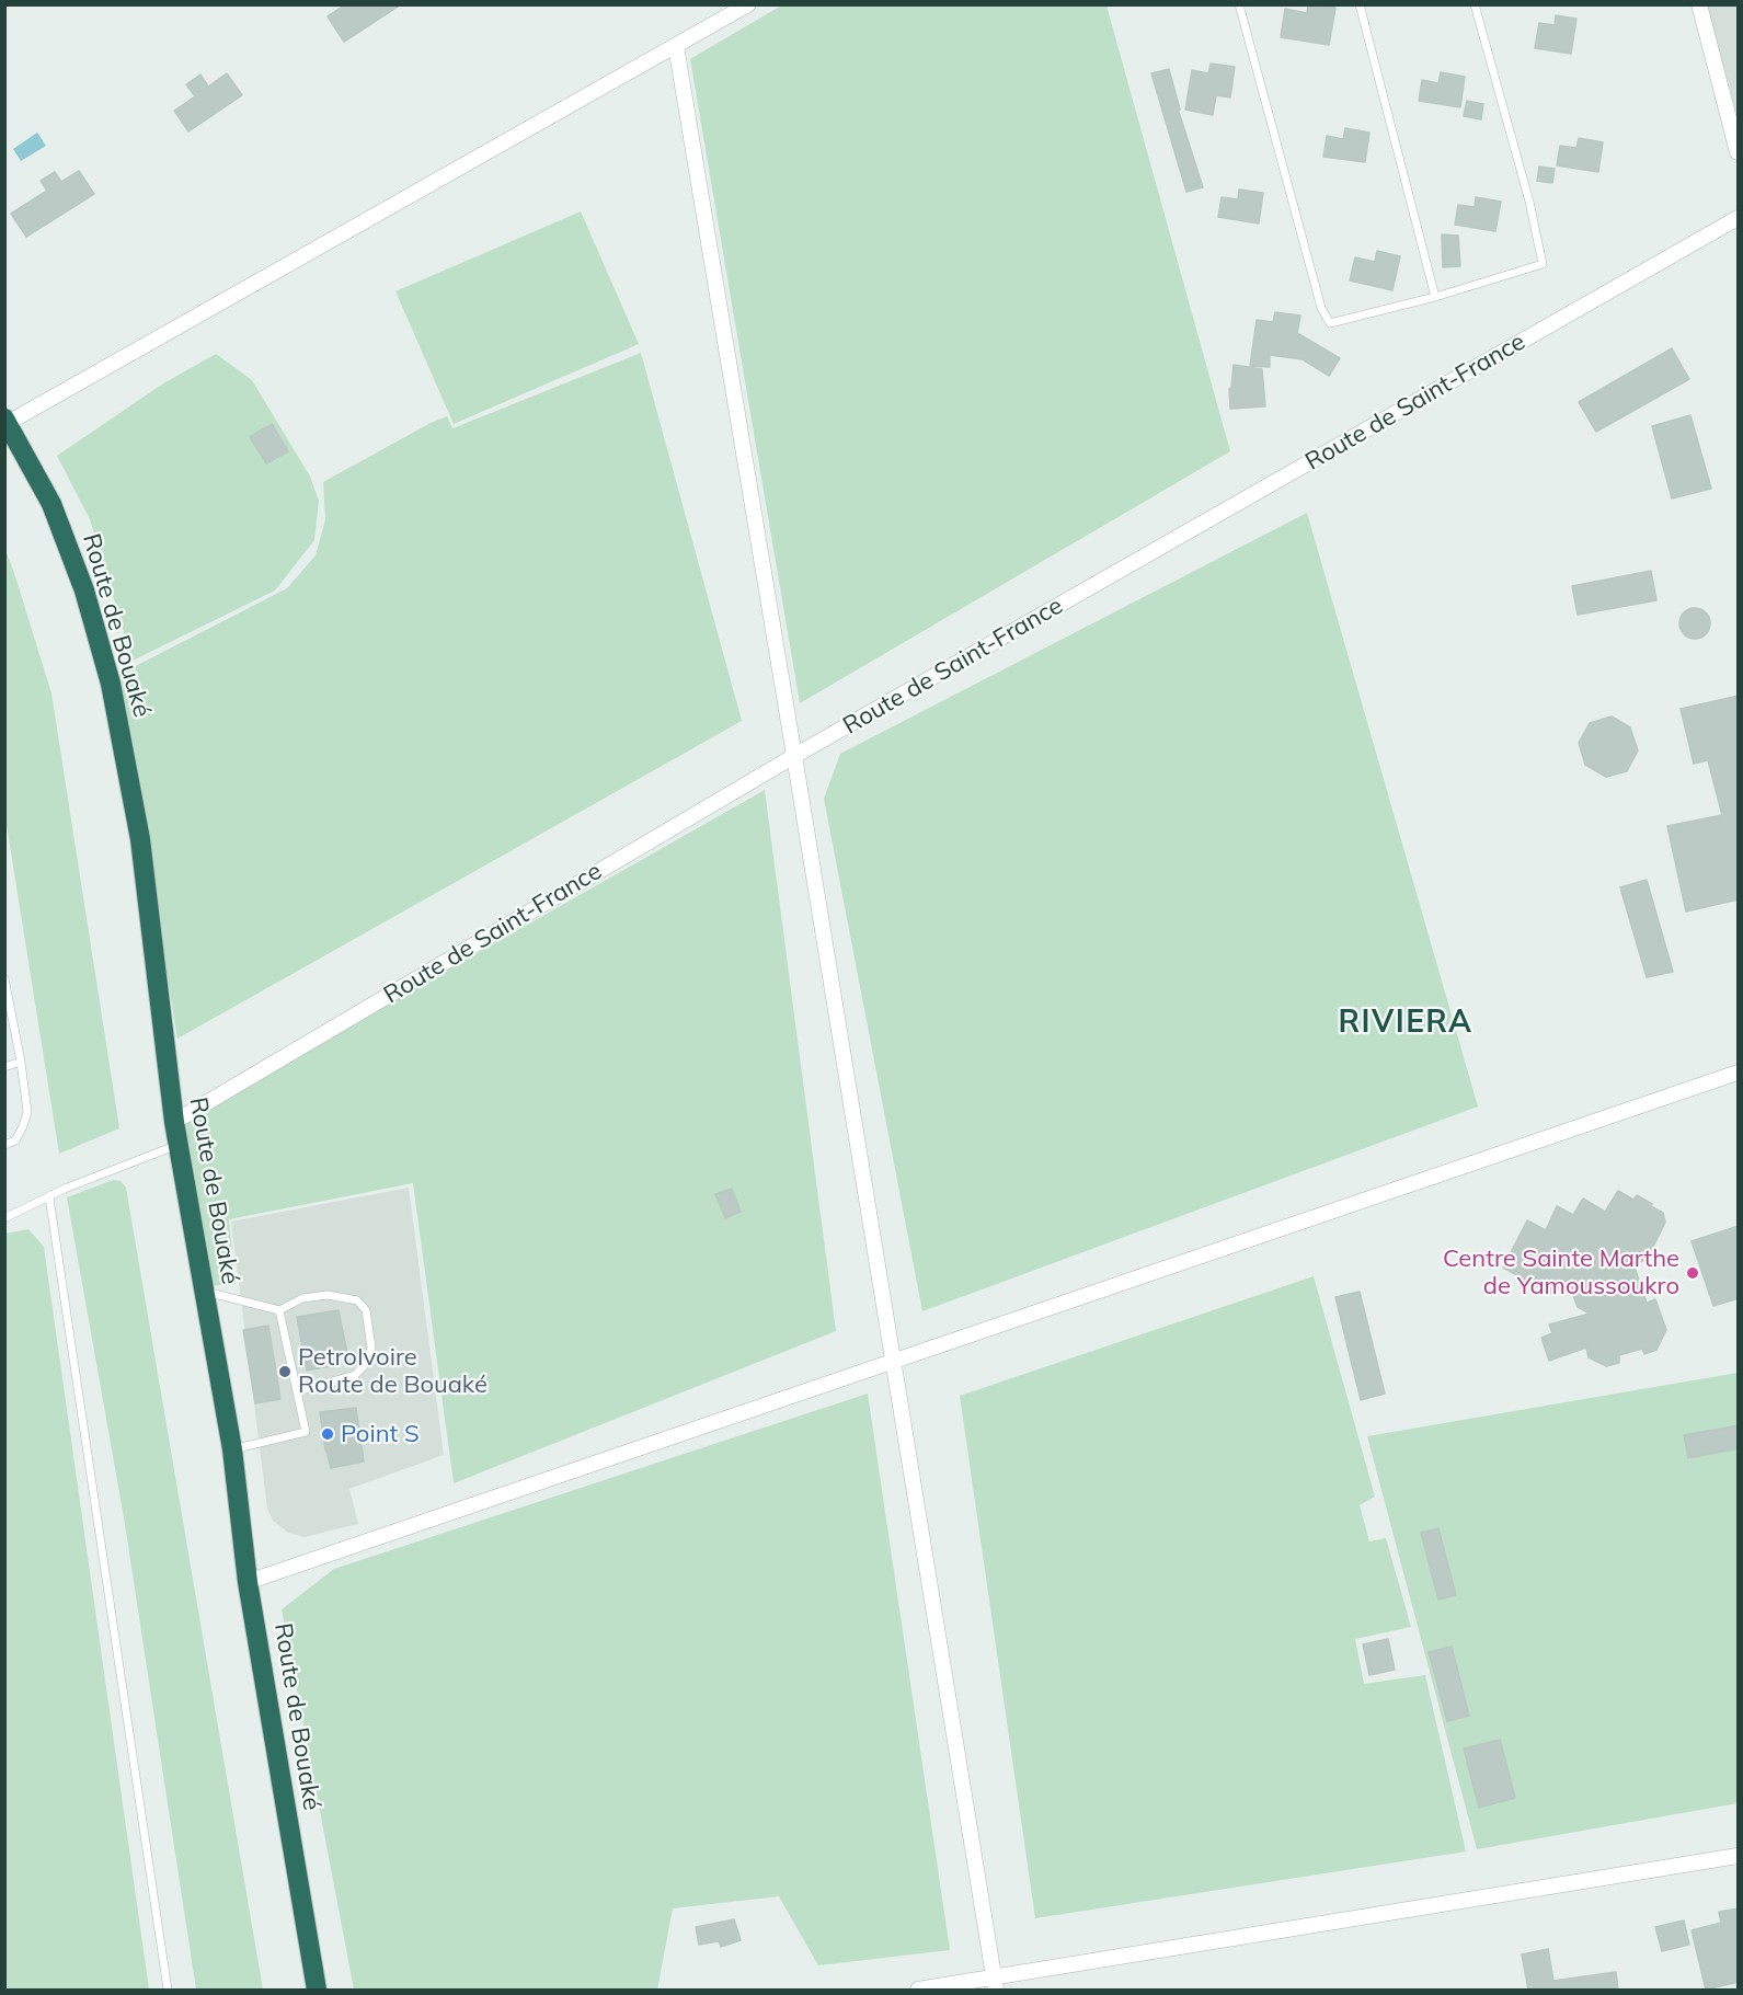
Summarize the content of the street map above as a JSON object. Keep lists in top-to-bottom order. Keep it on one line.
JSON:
{"streets":{"highway":["Route de Bouaké"],"street":["Route de Saint-France"]},"crossings":[["Route de Saint-France","Route de Bouaké"]],"districts":["RIVIERA"],"places":["Centre Sainte Marthe de Yamoussoukro","PetroIvoire Route de Bouaké","Point S"]}
